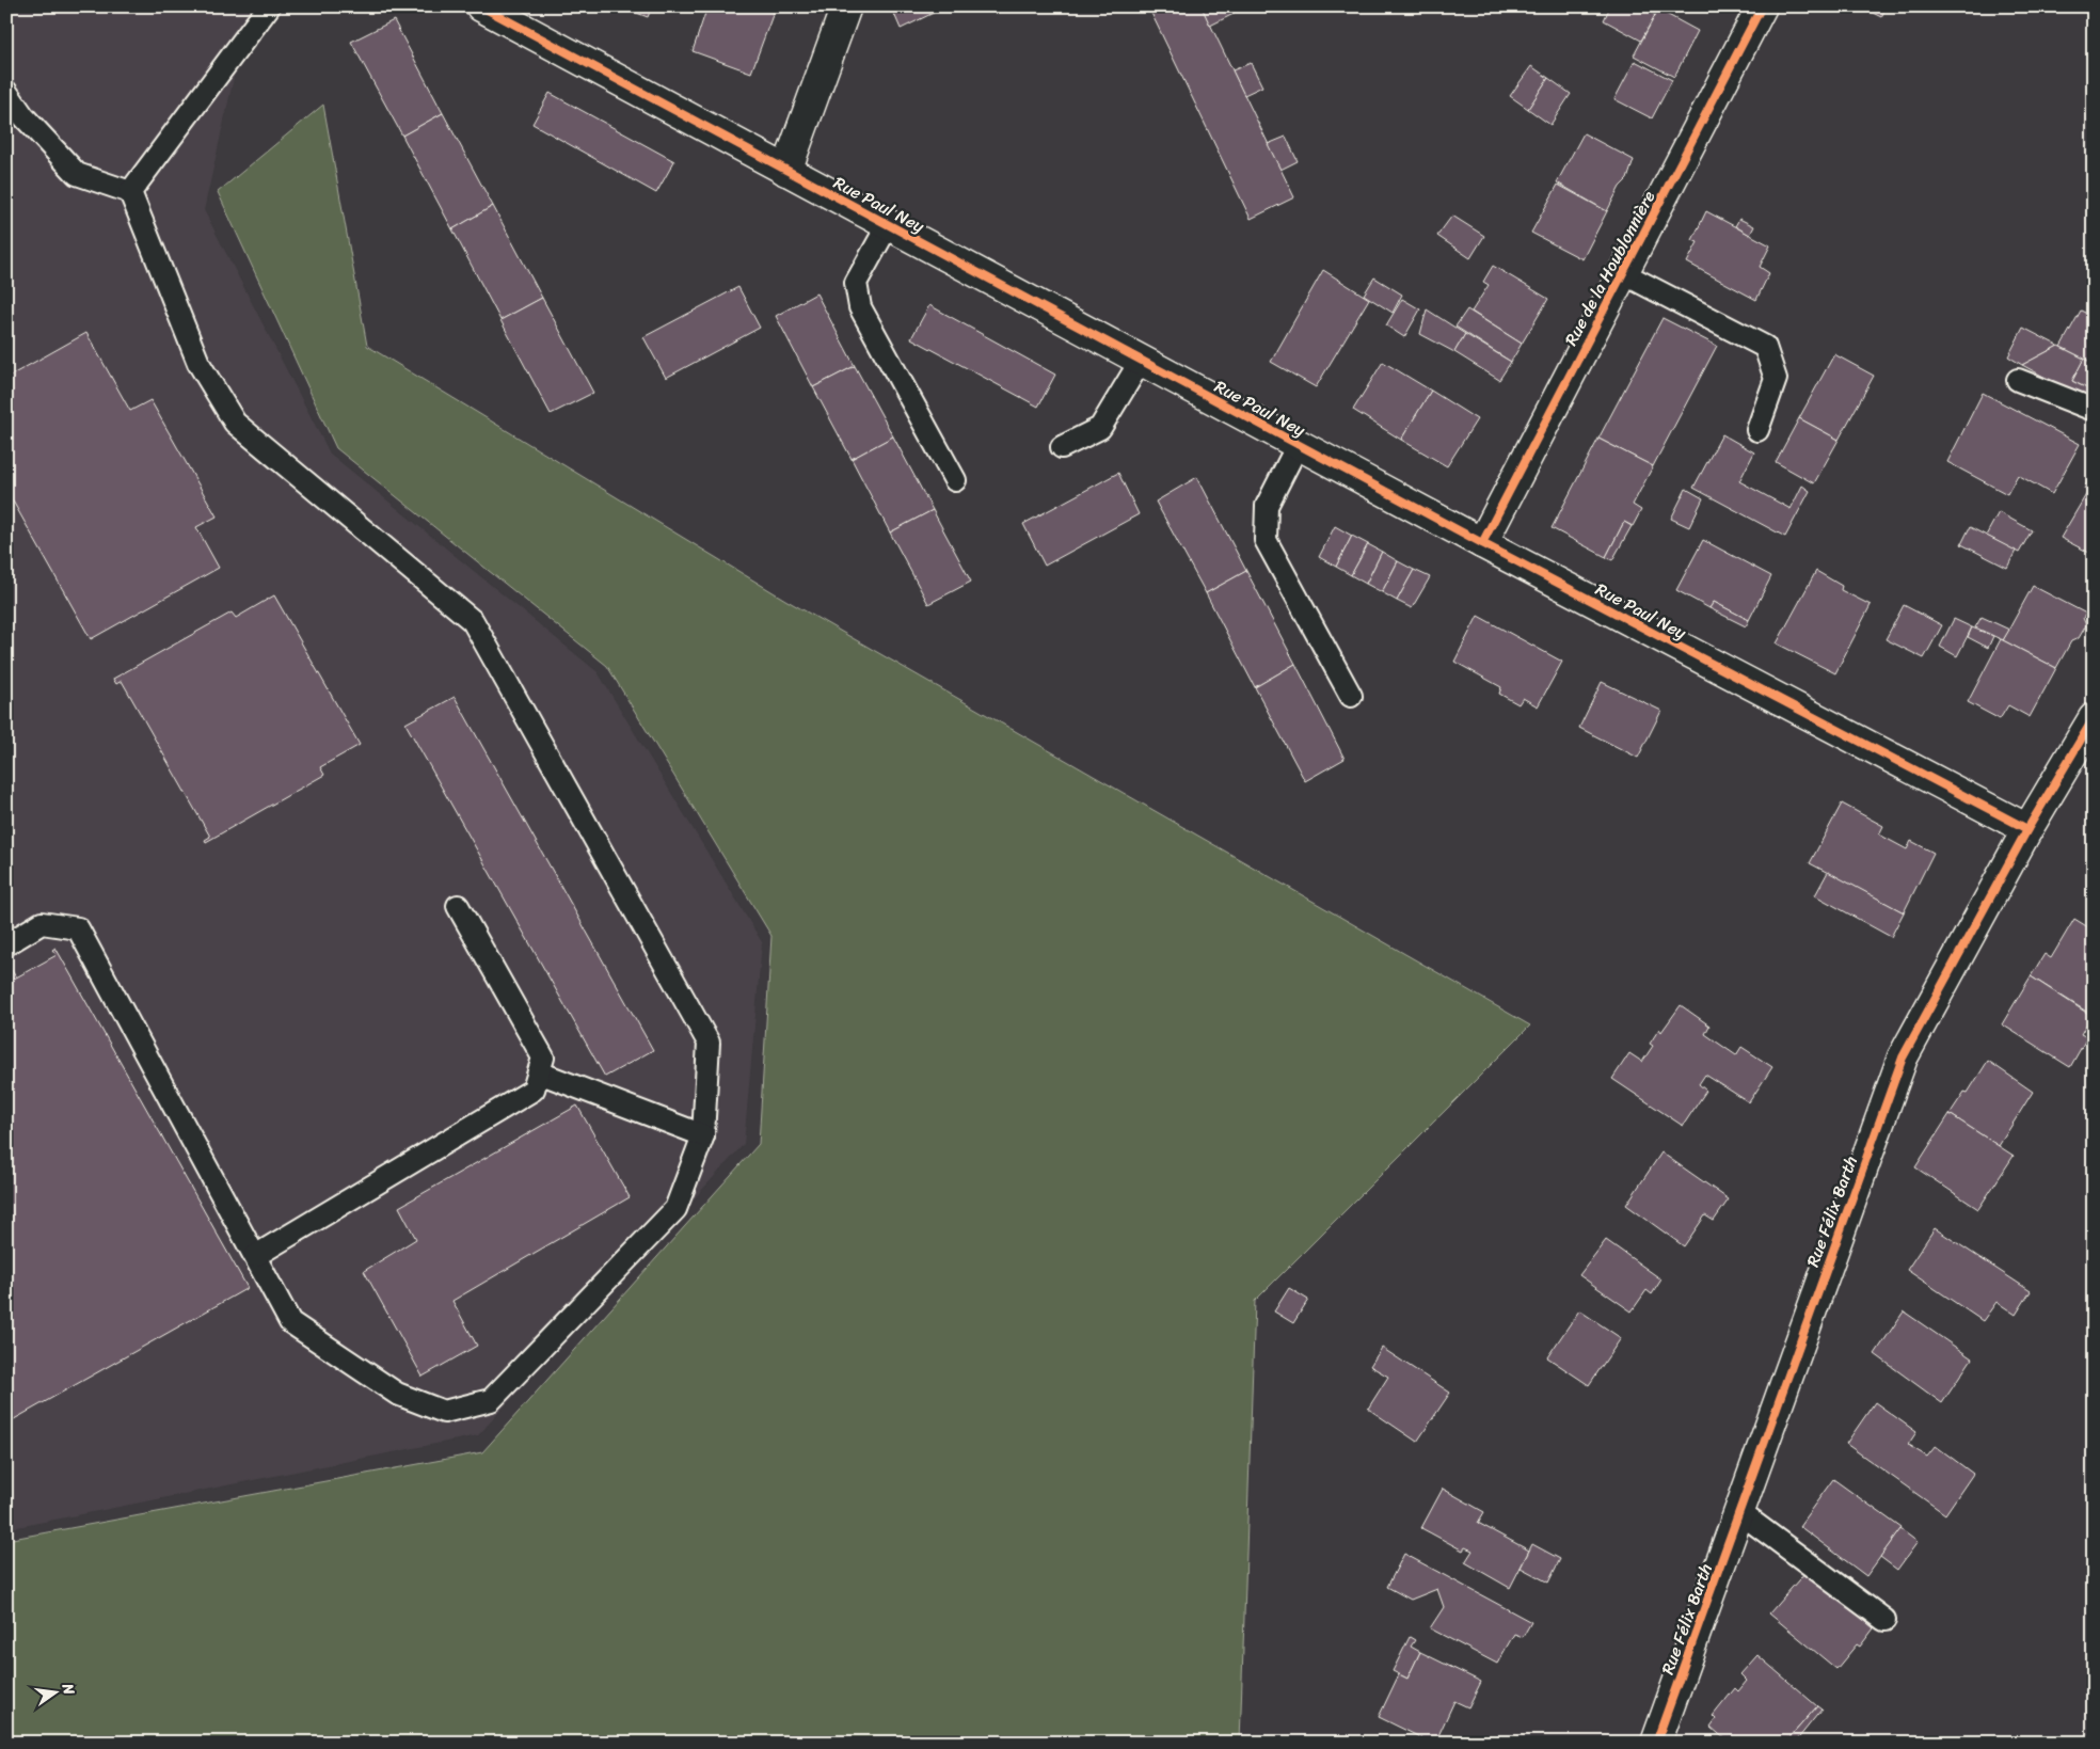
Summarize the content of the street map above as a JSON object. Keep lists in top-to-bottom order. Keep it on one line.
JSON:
{"streets":{"street":["Rue Paul Ney","Rue de la Houblonnière","Rue Félix Barth"]},"crossings":[["Rue Paul Ney","Rue de la Houblonnière"],["Rue Paul Ney","Rue Félix Barth"]],"north":"right"}
